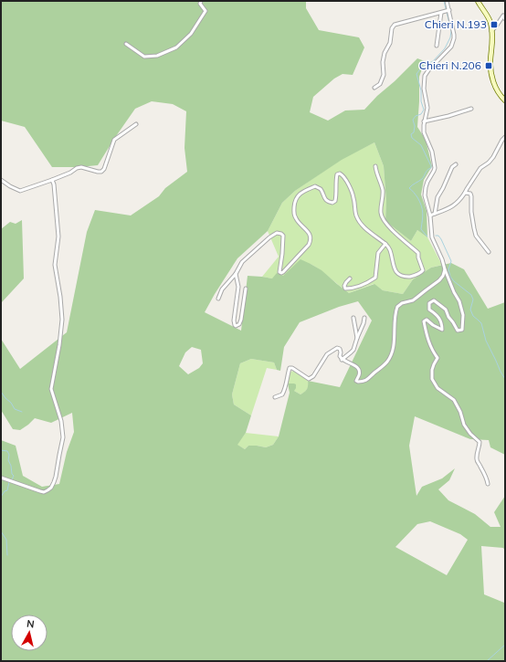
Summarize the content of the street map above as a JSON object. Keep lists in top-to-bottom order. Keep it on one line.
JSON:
{"places":{"transit":["Chieri N.193","Chieri N.206"]},"north":"top"}
